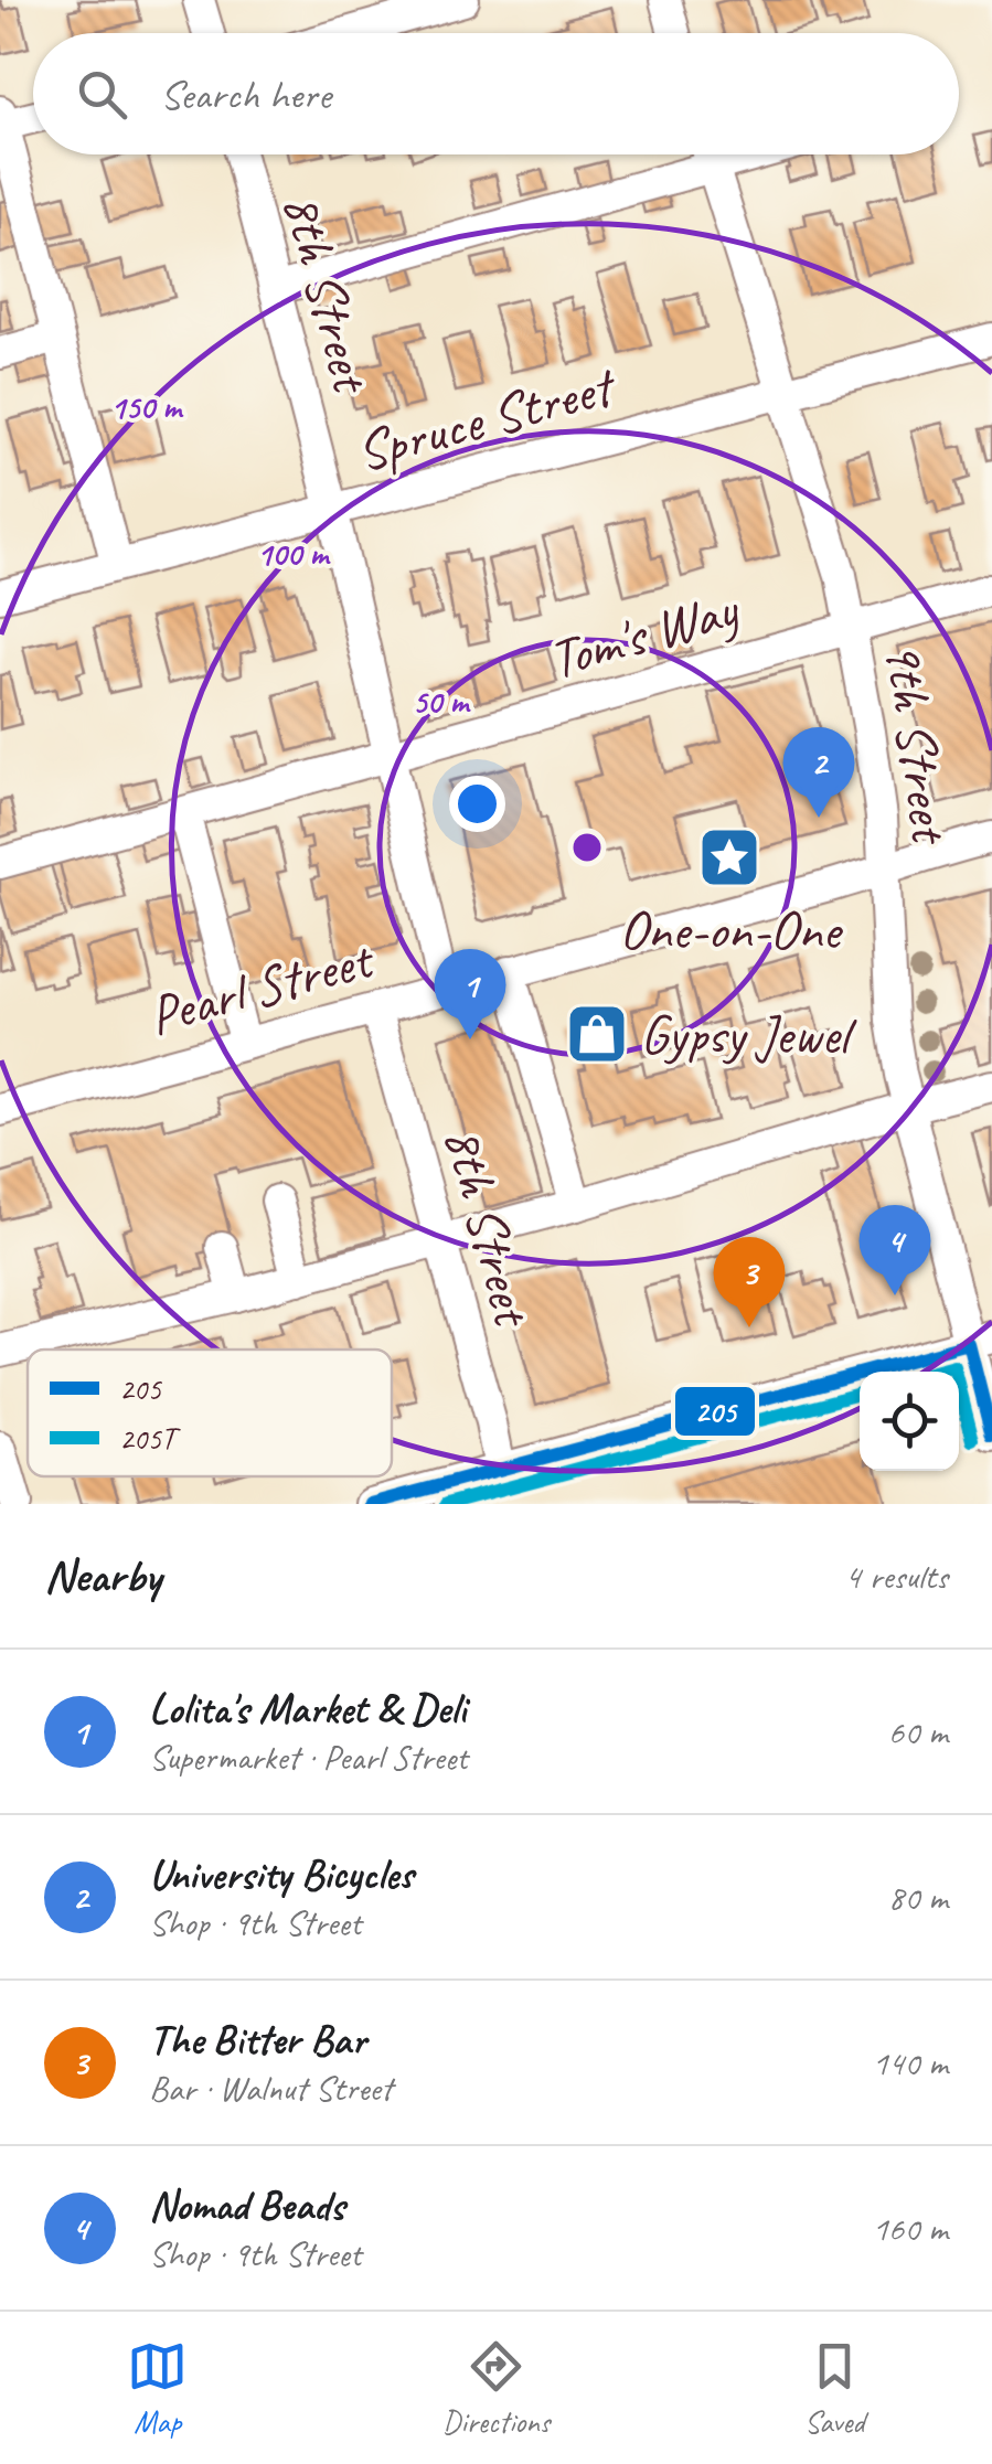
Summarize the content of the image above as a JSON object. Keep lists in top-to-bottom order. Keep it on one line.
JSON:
{"streets":{"street":["8th Street","Spruce Street","Tom's Way","9th Street","Pearl Street"]},"crossings":[["8th Street","Spruce Street"],["8th Street","Tom's Way"],["8th Street","Pearl Street"],["Spruce Street","9th Street"],["Tom's Way","9th Street"],["9th Street","Pearl Street"]],"places":{"place":["One-on-One"],"shop":["Gypsy Jewel"]},"lines":["transit line 205","transit line 205T"],"legend":["205","205T"],"page":{"search":"Search here","pins":["2","1","4","3"],"heading":["Nearby","4 results"],"list":[{"mark":"1","name":"Lolita's Market & Deli","note":"Supermarket · Pearl Street","value":"60 m"},{"mark":"2","name":"University Bicycles","note":"Shop · 9th Street","value":"80 m"},{"mark":"3","name":"The Bitter Bar","note":"Bar · Walnut Street","value":"140 m"},{"mark":"4","name":"Nomad Beads","note":"Shop · 9th Street","value":"160 m"}],"nav":["Map","Directions","Saved"]},"rings":["150 m","100 m","50 m"]}
